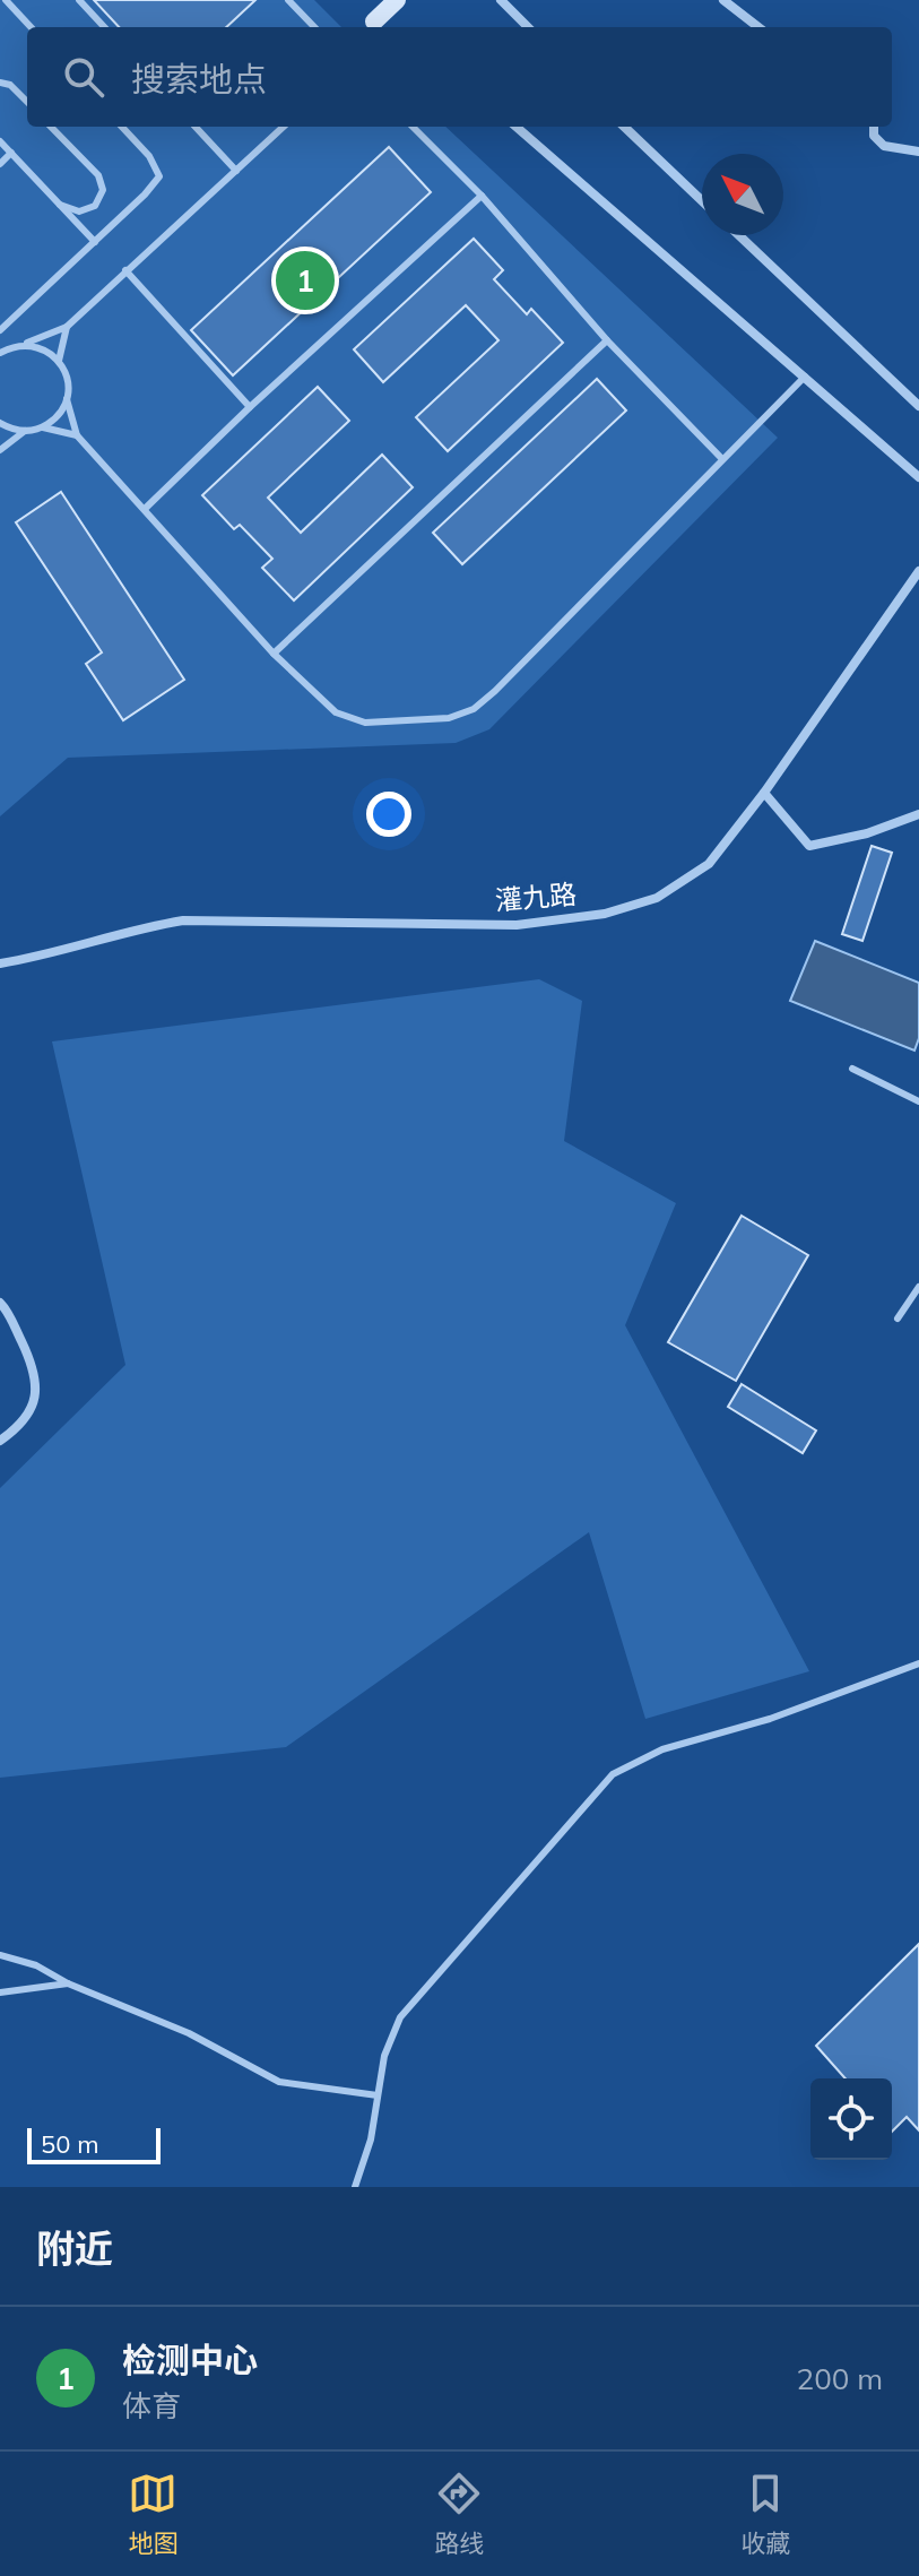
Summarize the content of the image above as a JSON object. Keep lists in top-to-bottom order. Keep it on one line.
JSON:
{"streets":{"street":["灌九路"]},"scale_bar":"50 m","north":"top left","page":{"search":"搜索地点","pins":"1","scale":"50 m","heading":"附近","list":[{"mark":"1","name":"检测中心","note":"体育","value":"200 m"}],"nav":["地图","路线","收藏"]}}
